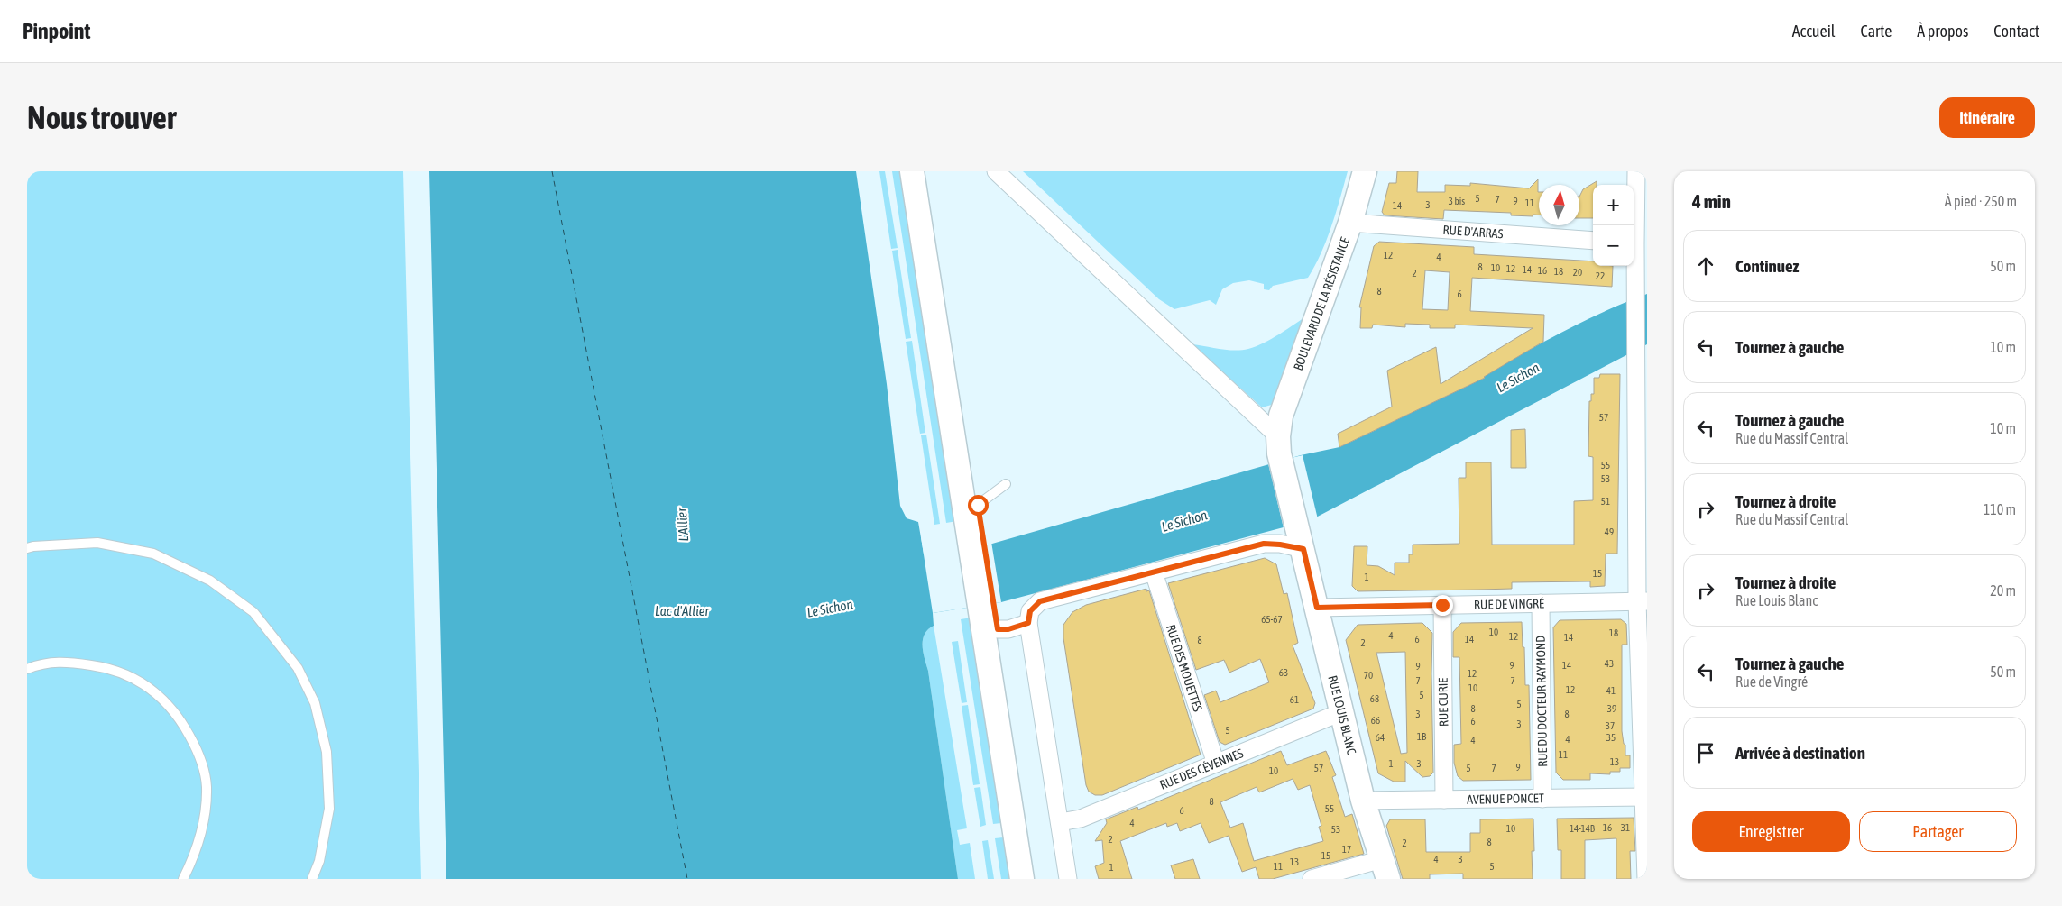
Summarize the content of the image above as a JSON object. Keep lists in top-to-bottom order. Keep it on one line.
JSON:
{"streets":{"main road":["BOULEVARD DE LA RÉSISTANCE","RUE LOUIS BLANC"],"street":["RUE D'ARRAS","RUE DE VINGRÉ","RUE DES MOUETTES","RUE DU DOCTEUR RAYMOND","RUE CURIE","RUE DES CÉVENNES","AVENUE PONCET"]},"crossings":[["RUE D'ARRAS","BOULEVARD DE LA RÉSISTANCE"],["BOULEVARD DE LA RÉSISTANCE","RUE LOUIS BLANC"],["RUE DE VINGRÉ","RUE DU DOCTEUR RAYMOND"],["RUE DE VINGRÉ","RUE CURIE"],["RUE DE VINGRÉ","RUE LOUIS BLANC"],["RUE DES MOUETTES","RUE DES CÉVENNES"],["RUE DU DOCTEUR RAYMOND","AVENUE PONCET"],["RUE CURIE","AVENUE PONCET"],["RUE LOUIS BLANC","RUE DES CÉVENNES"],["RUE LOUIS BLANC","AVENUE PONCET"]],"water":["Le Sichon","L'Allier","Lac d'Allier"],"house_numbers":["5","7","3 bis","9","11","3","14","12","4","8","10","12","14","16","18","20","2","22","8","6","57","55","53","51","49","15","1","65-67","10","18","4","12","14","6","14","8","2","43","9","14","9","63","12","70","7","7","10","12","41","5","68","61","5","8","39","3","8","66","6","3","37","5","1B","64","35","4","4","11","13","1","3","9","57","5","7","10","8","55","6","4","16","31","10","14-14B","53","2","8","2","17","15","4","3","13","11","5","1"],"north":"top","page":{"header":"Pinpoint","nav":["Accueil","Carte","À propos","Contact"],"buttons":["Itinéraire",["Enregistrer","Partager"]],"title":"Nous trouver","heading":["4 min","À pied · 250 m"],"map_buttons":["+","−"],"list":[["Continuez","50 m"],["Tournez à gauche","10 m"],["Tournez à gauche","Rue du Massif Central","10 m"],["Tournez à droite","Rue du Massif Central","110 m"],["Tournez à droite","Rue Louis Blanc","20 m"],["Tournez à gauche","Rue de Vingré","50 m"],"Arrivée à destination"]}}
